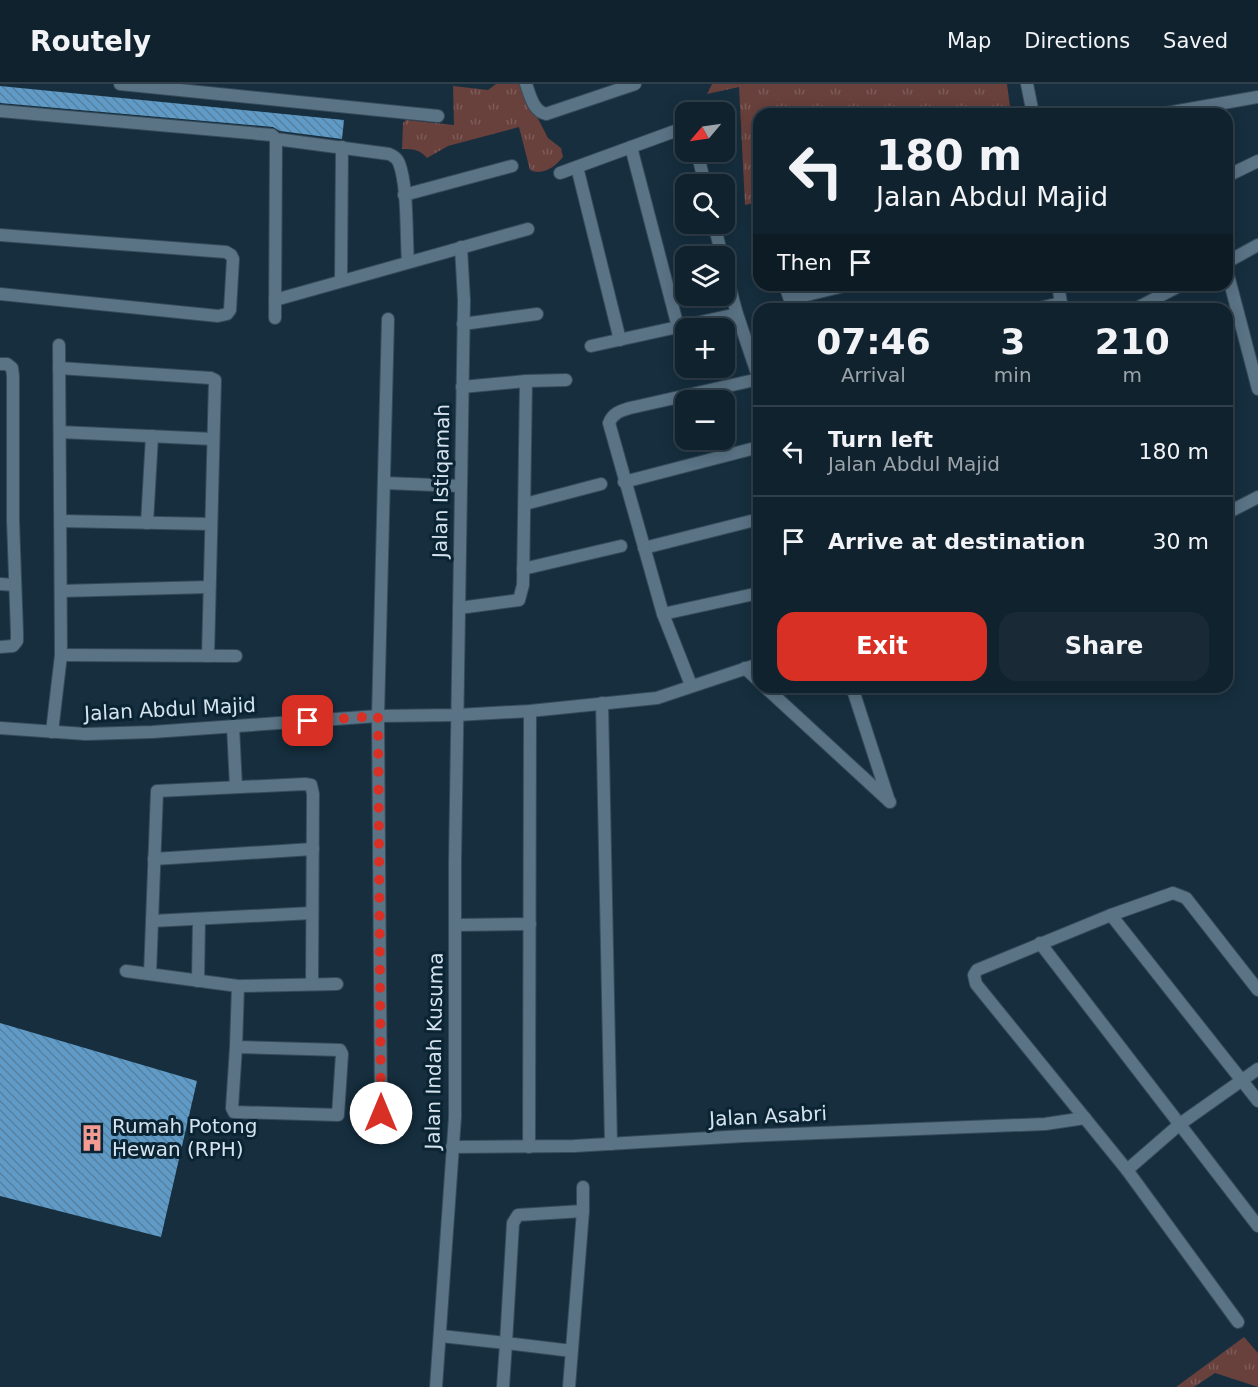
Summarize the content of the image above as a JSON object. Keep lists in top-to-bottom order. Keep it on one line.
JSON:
{"streets":{"street":["Jalan Istiqamah","Jalan Abdul Majid","Jalan Indah Kusuma","Jalan Asabri"]},"crossings":[["Jalan Istiqamah","Jalan Abdul Majid"],["Jalan Istiqamah","Jalan Indah Kusuma"],["Jalan Abdul Majid","Jalan Indah Kusuma"],["Jalan Indah Kusuma","Jalan Asabri"]],"places":{"building":["Rumah Potong Hewan (RPH)"]},"north":"bottom left","page":{"header":"Routely","nav":["Map","Directions","Saved"],"map_buttons":["+","−"],"turn":["180 m","Jalan Abdul Majid"],"then":"Then","eta":["07:46","Arrival","3","min","210","m"],"list":[{"name":"Turn left","note":"Jalan Abdul Majid","value":"180 m"},{"name":"Arrive at destination","value":"30 m"}],"buttons":["Exit","Share"]}}
